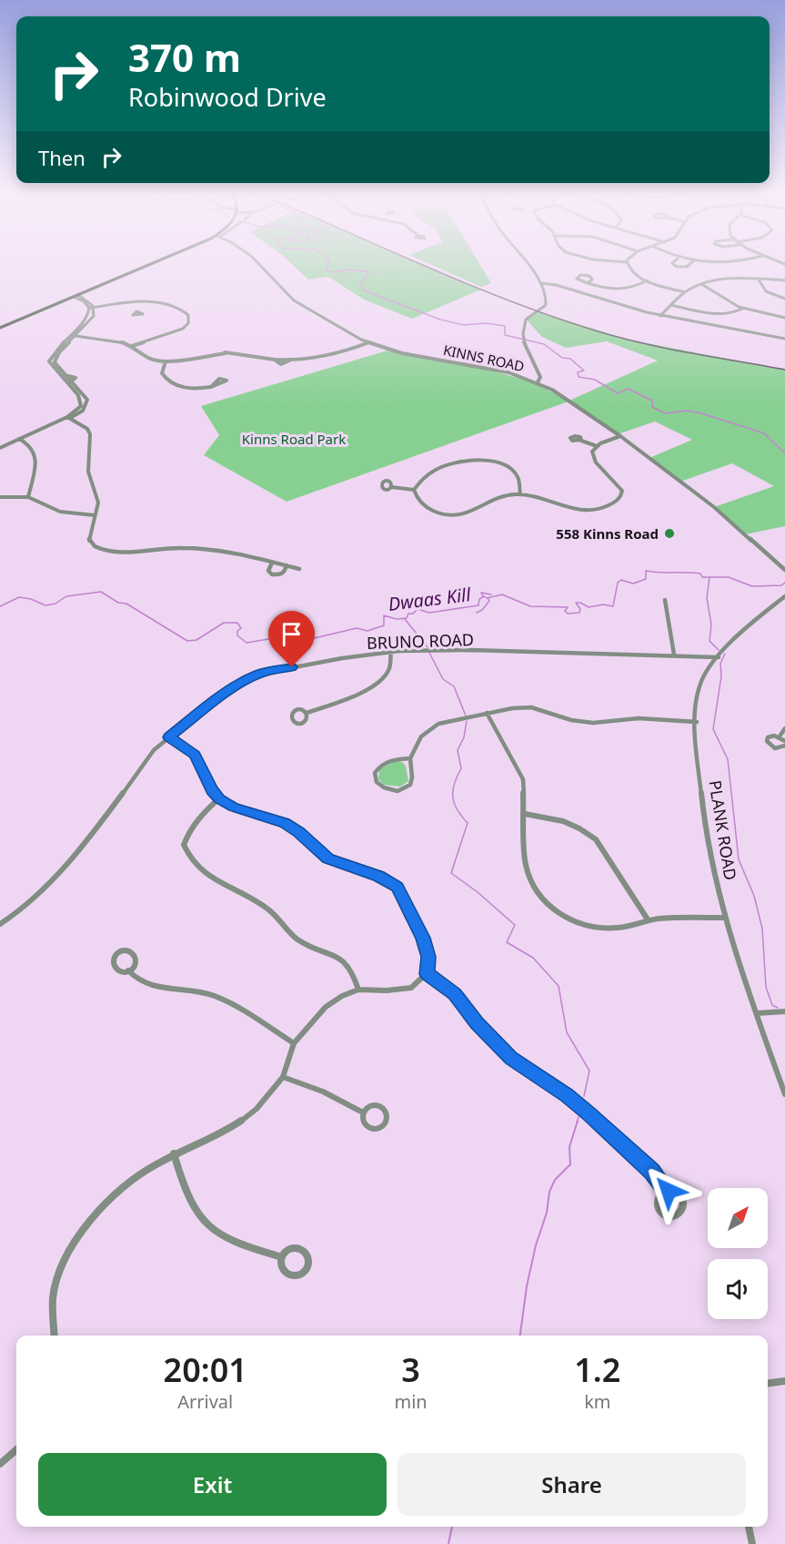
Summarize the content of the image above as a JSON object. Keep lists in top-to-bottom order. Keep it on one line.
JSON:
{"streets":{"street":["KINNS ROAD","BRUNO ROAD","PLANK ROAD"]},"crossings":[["BRUNO ROAD","PLANK ROAD"]],"water":["Dwaas Kill"],"parks":["Kinns Road Park"],"places":["558 Kinns Road"],"north":"top right","page":{"turn":["370 m","Robinwood Drive"],"then":"Then","eta":["20:01","Arrival","3","min","1.2","km"],"buttons":["Exit","Share"]}}
